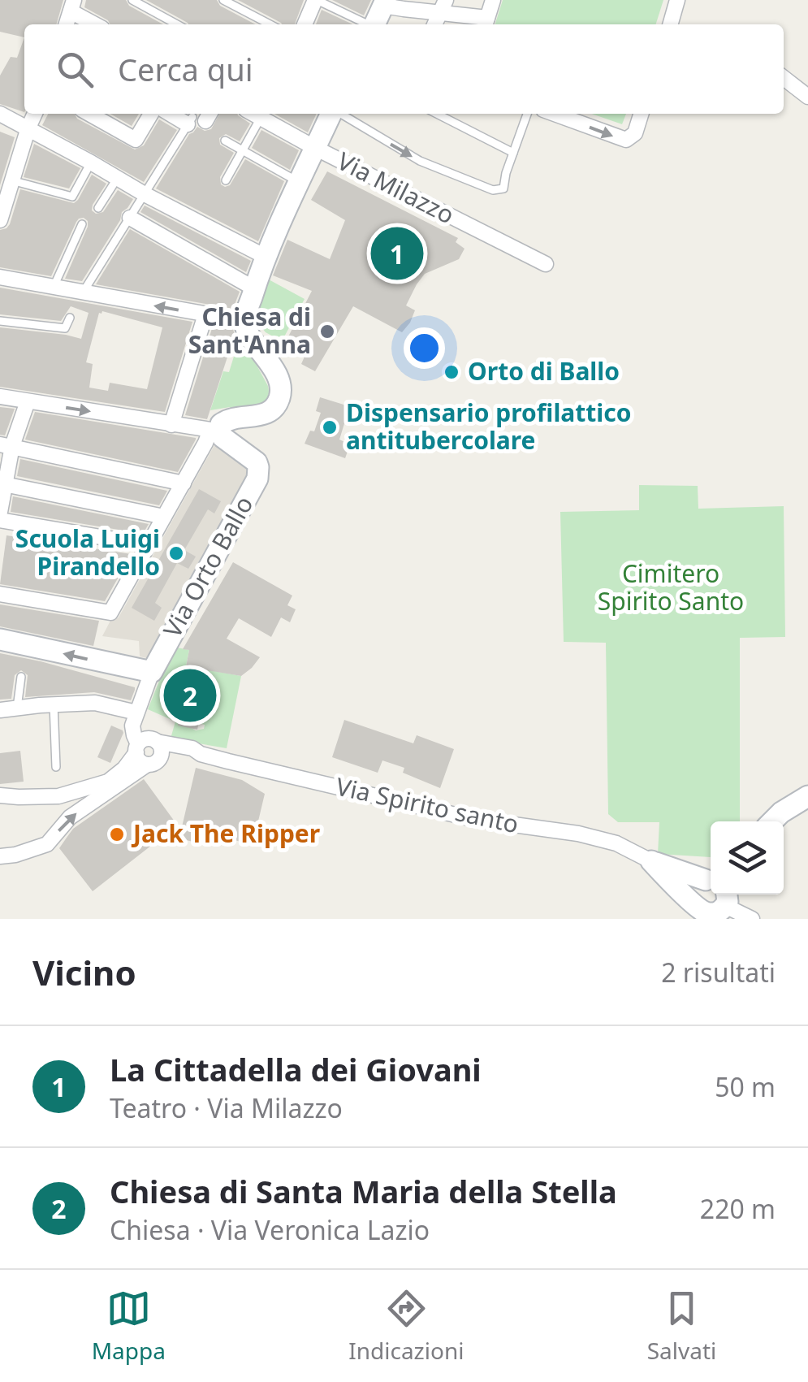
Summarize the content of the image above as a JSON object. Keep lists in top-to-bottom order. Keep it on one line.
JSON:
{"streets":{"street":["Via Milazzo","Via Orto Ballo","Via Spirito santo"]},"parks":["Cimitero Spirito Santo"],"places":["Chiesa di Sant'Anna","Orto di Ballo","Dispensario profilattico antitubercolare","Scuola Luigi Pirandello","Jack The Ripper"],"page":{"search":"Cerca qui","pins":["1","2"],"heading":["Vicino","2 risultati"],"list":[{"mark":"1","name":"La Cittadella dei Giovani","note":"Teatro · Via Milazzo","value":"50 m"},{"mark":"2","name":"Chiesa di Santa Maria della Stella","note":"Chiesa · Via Veronica Lazio","value":"220 m"}],"nav":["Mappa","Indicazioni","Salvati"]}}
